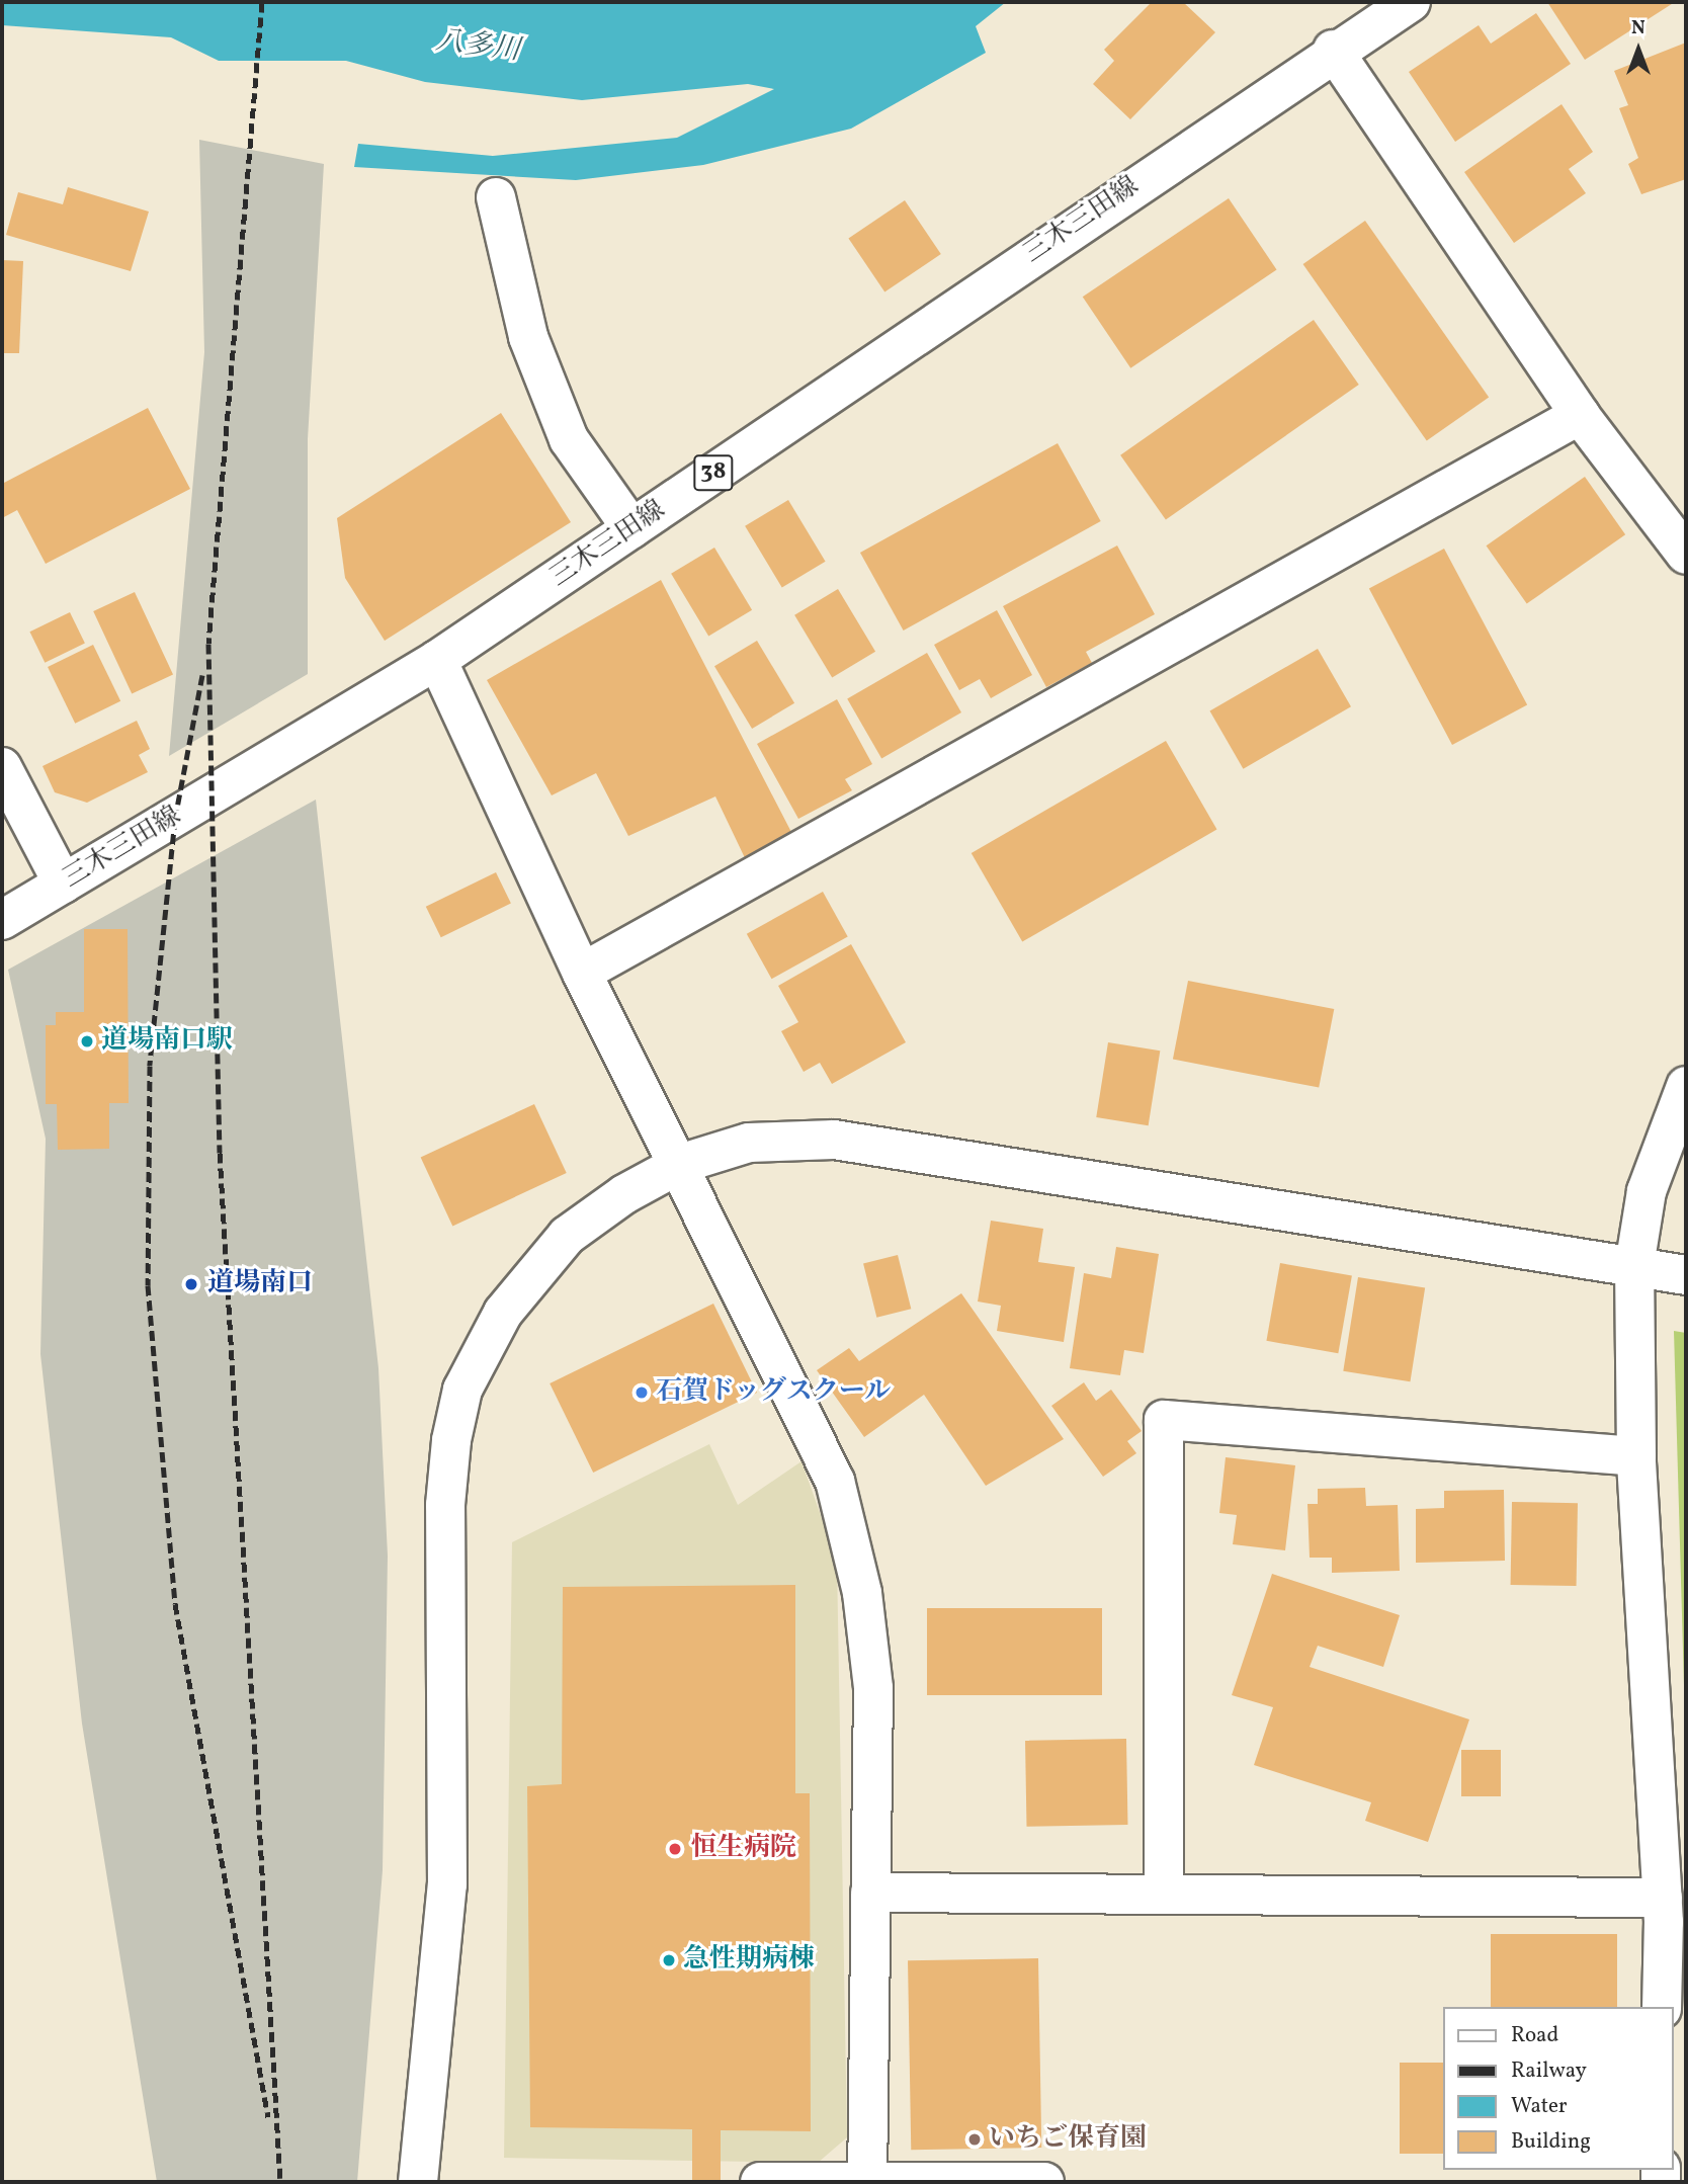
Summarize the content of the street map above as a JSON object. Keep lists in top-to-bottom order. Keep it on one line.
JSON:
{"streets":{"street":["三木三田線","38"]},"water":["八多川"],"places":["道場南口駅","道場南口","石賀ドッグスクール","恒生病院","急性期病棟","いちご保育園"],"legend":["Road","Railway","Water","Building"],"north":"top"}
